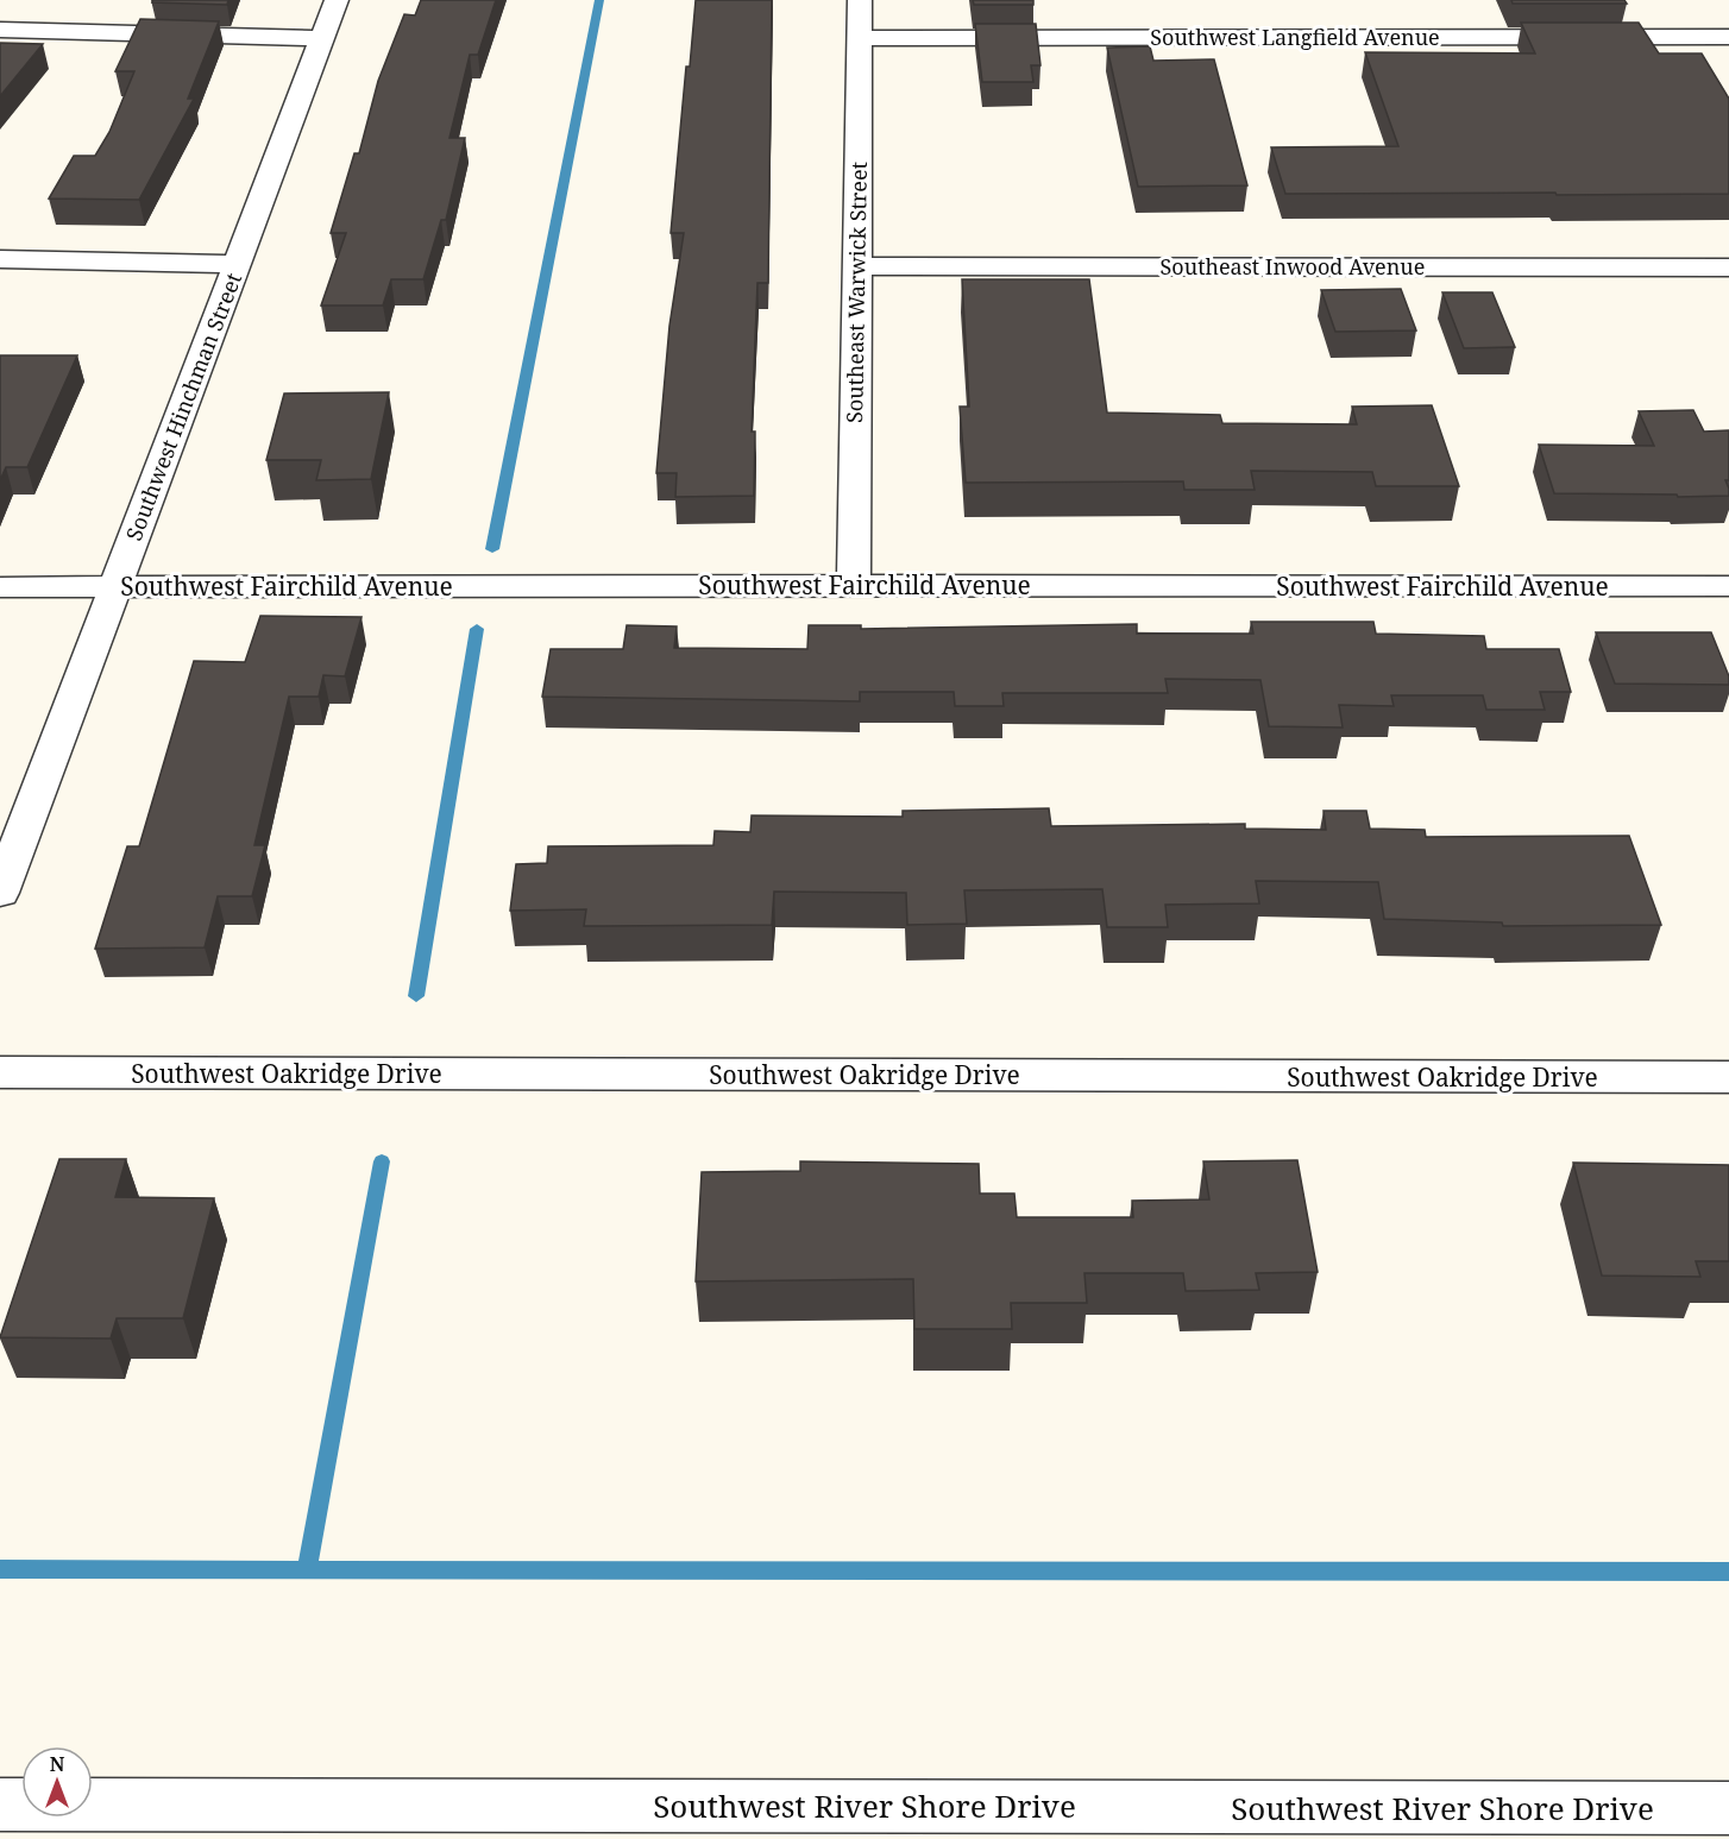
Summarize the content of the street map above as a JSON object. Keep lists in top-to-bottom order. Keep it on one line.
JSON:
{"streets":{"street":["Southwest Langfield Avenue","Southeast Inwood Avenue","Southeast Warwick Street","Southwest Hinchman Street","Southwest Fairchild Avenue","Southwest Oakridge Drive","Southwest River Shore Drive"]},"crossings":[["Southwest Langfield Avenue","Southeast Warwick Street"],["Southeast Inwood Avenue","Southeast Warwick Street"],["Southeast Warwick Street","Southwest Fairchild Avenue"],["Southwest Hinchman Street","Southwest Fairchild Avenue"]],"north":"top"}
